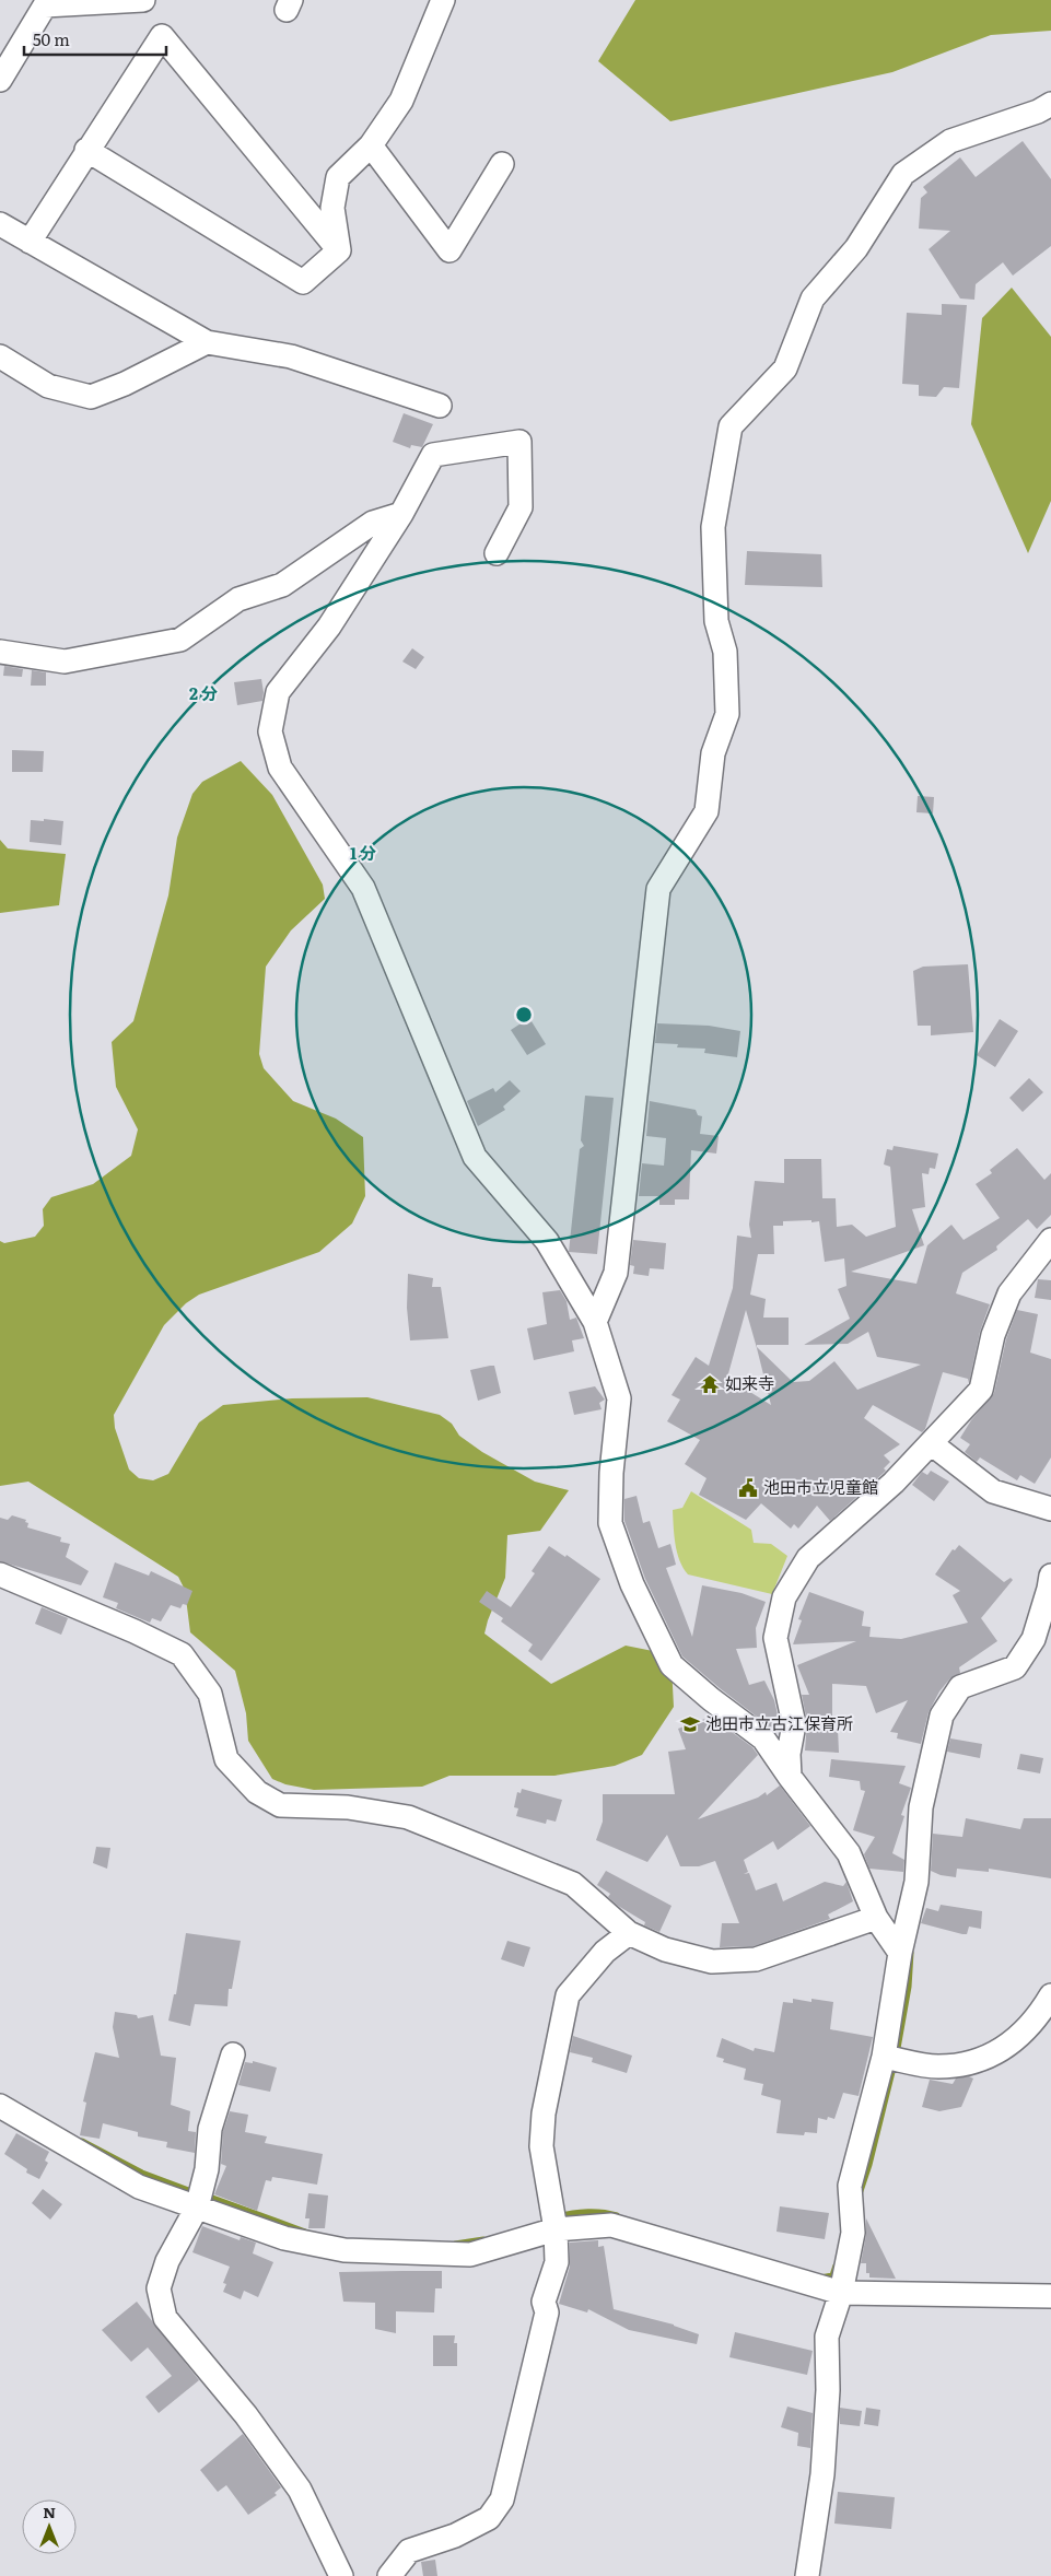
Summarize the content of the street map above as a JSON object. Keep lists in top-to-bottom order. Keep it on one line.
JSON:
{"places":{"temple":["如来寺"],"public building":["池田市立児童館"],"school or university":["池田市立古江保育所"]},"scale_bar":"50 m","north":"top","rings":["2 分","1 分"]}
